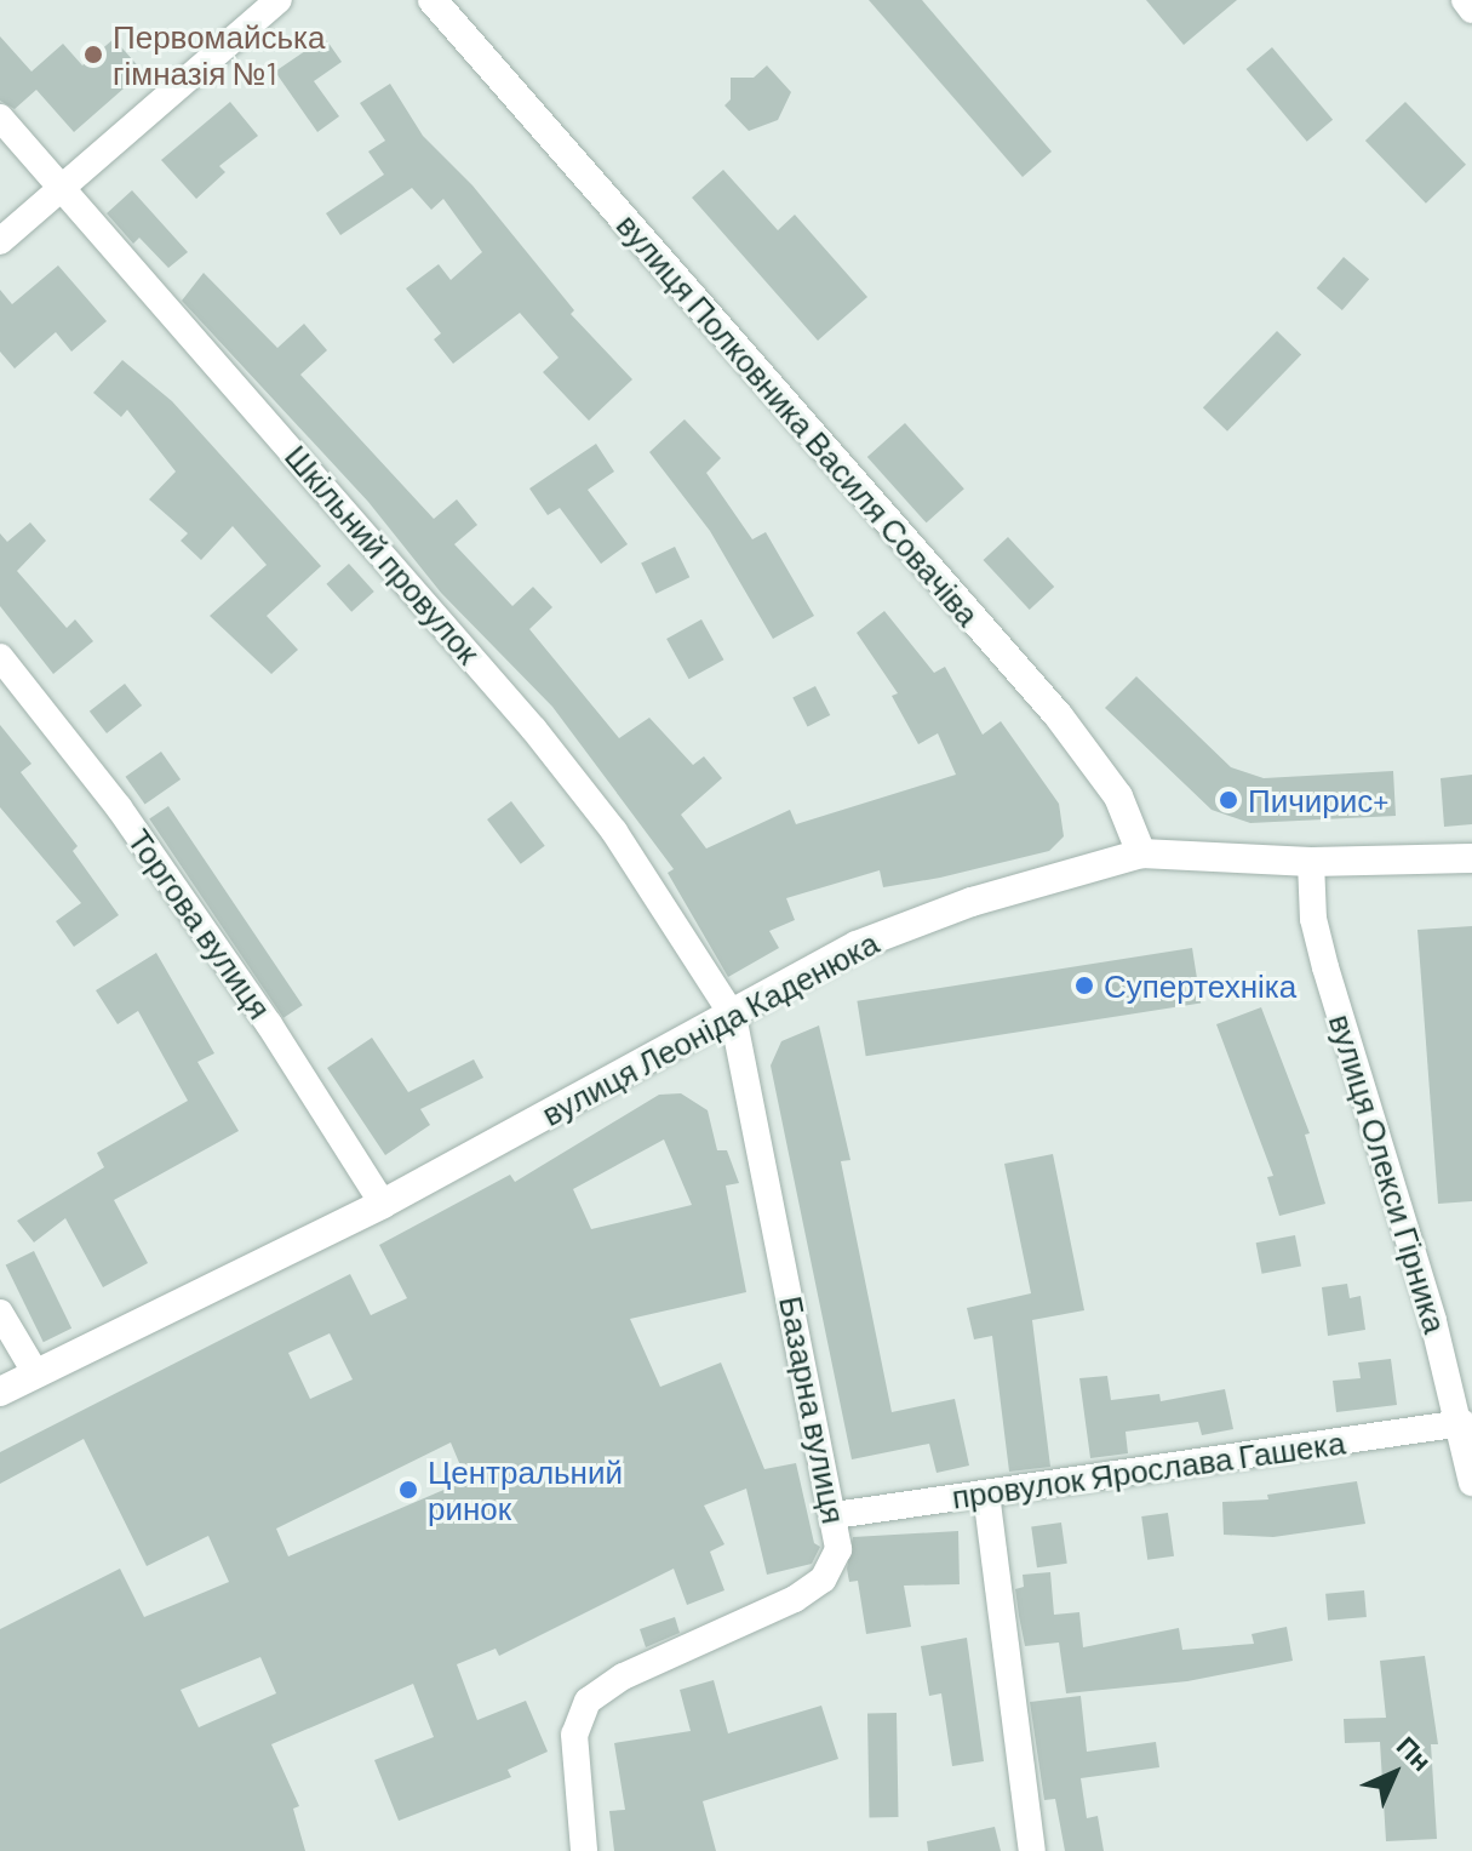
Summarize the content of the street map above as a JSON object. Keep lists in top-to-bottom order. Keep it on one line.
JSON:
{"streets":{"street":["вулиця Полковника Василя Совачіва","Шкільний провулок","Торгова вулиця","вулиця Леоніда Каденюка","вулиця Олекси Гірника","Базарна вулиця","провулок Ярослава Гашека"]},"crossings":[["вулиця Полковника Василя Совачіва","вулиця Леоніда Каденюка"],["Шкільний провулок","вулиця Леоніда Каденюка"],["Шкільний провулок","Базарна вулиця"],["Торгова вулиця","вулиця Леоніда Каденюка"],["вулиця Леоніда Каденюка","вулиця Олекси Гірника"],["вулиця Леоніда Каденюка","Базарна вулиця"],["вулиця Олекси Гірника","провулок Ярослава Гашека"],["Базарна вулиця","провулок Ярослава Гашека"]],"places":["Первомайська гімназія №1","Пичирис+","Супертехніка","Центральний ринок"],"north":"top right"}
